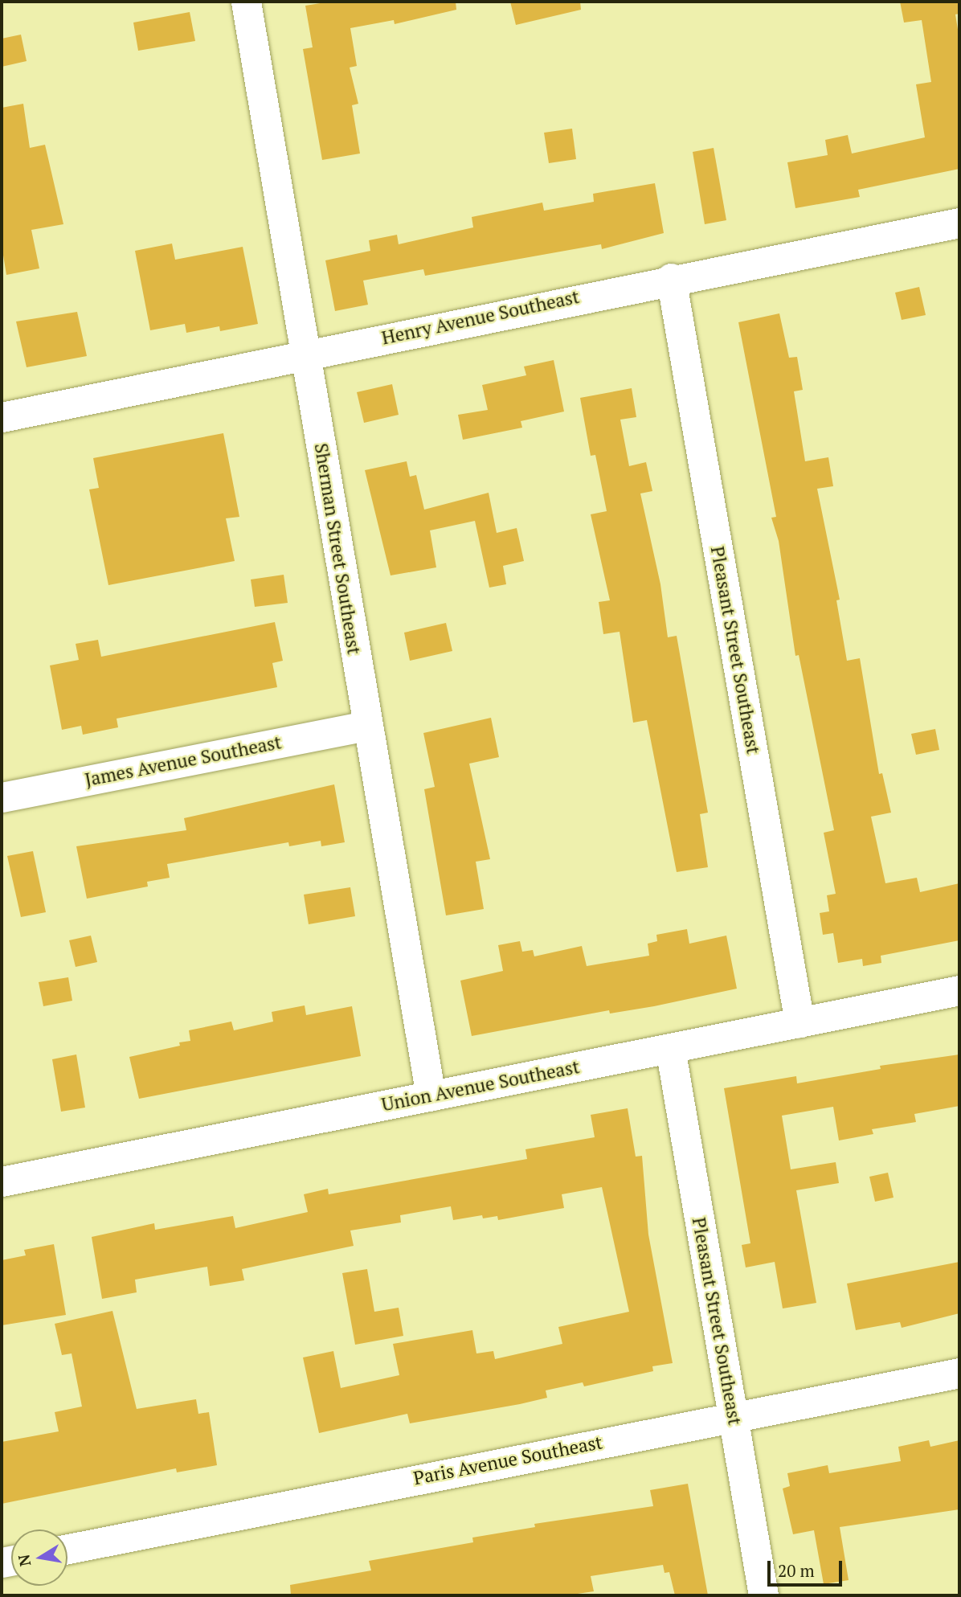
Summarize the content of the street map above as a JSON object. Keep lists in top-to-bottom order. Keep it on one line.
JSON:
{"streets":{"street":["Henry Avenue Southeast","Sherman Street Southeast","Pleasant Street Southeast","James Avenue Southeast","Union Avenue Southeast","Paris Avenue Southeast"]},"crossings":[["Henry Avenue Southeast","Sherman Street Southeast"],["Henry Avenue Southeast","Pleasant Street Southeast"],["Sherman Street Southeast","James Avenue Southeast"],["Sherman Street Southeast","Union Avenue Southeast"],["Pleasant Street Southeast","Union Avenue Southeast"],["Pleasant Street Southeast","Paris Avenue Southeast"]],"scale_bar":"20 m","north":"left"}
